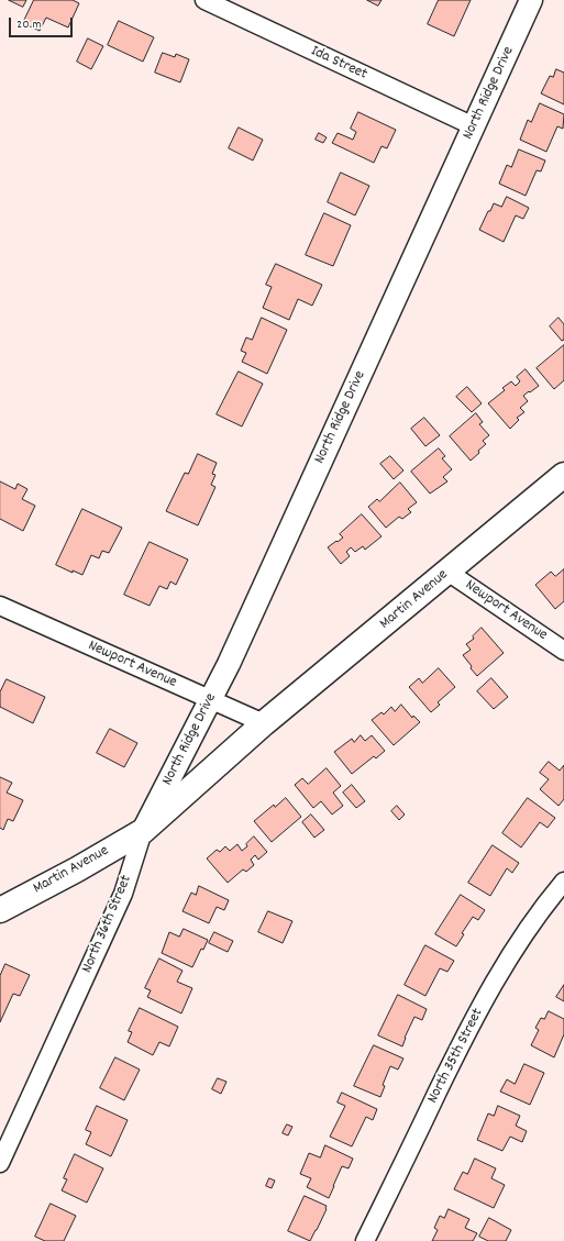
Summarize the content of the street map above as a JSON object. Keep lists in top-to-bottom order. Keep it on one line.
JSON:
{"streets":{"main road":["Martin Avenue"],"street":["Ida Street","North Ridge Drive","Newport Avenue","North 36th Street","North 35th Street"]},"crossings":[["Ida Street","North Ridge Drive"],["North Ridge Drive","Martin Avenue"],["North Ridge Drive","Newport Avenue"],["North Ridge Drive","North 36th Street"],["Martin Avenue","Newport Avenue"],["Martin Avenue","North 36th Street"]],"scale_bar":"20 m"}
